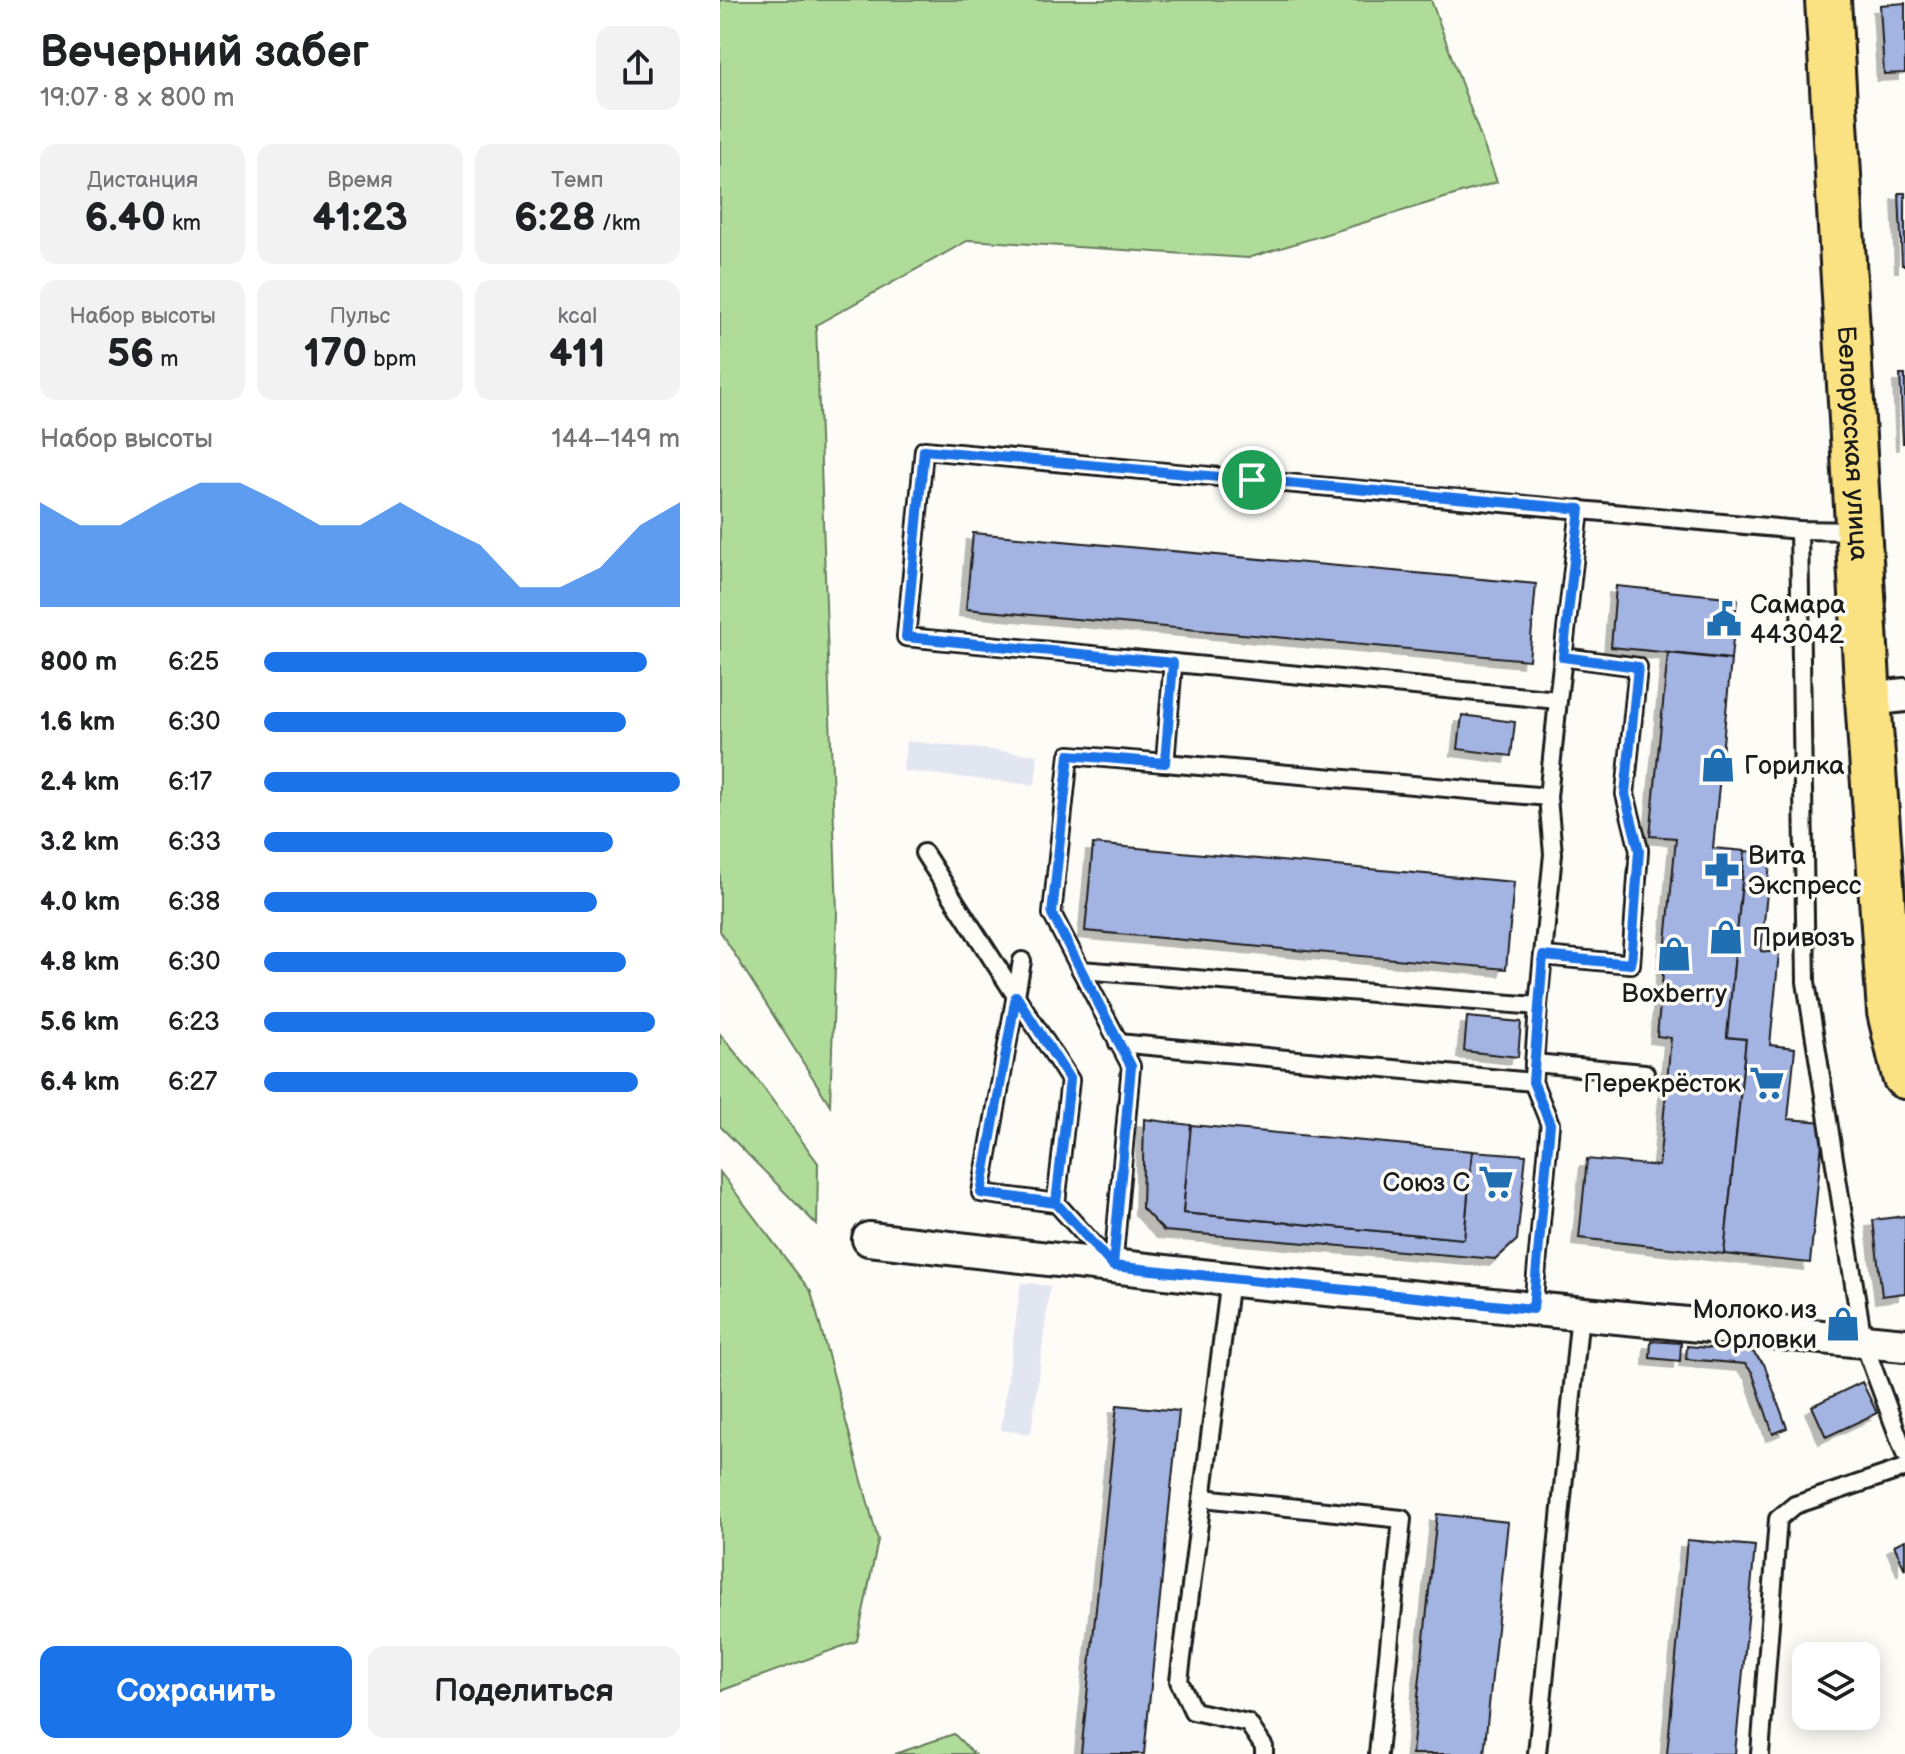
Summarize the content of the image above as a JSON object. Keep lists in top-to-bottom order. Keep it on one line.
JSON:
{"streets":{"main road":["Белорусская улица"]},"places":{"public building":["Самара 443042"],"shop":["Горилка","Привозъ","Boxberry","Молоко из Орловки"],"pharmacy":["Вита Экспресс"],"supermarket":["Перекрёсток","Союз С"]},"page":{"heading":["Вечерний забег","19:07 · 8 × 800 m"],"stats":[["Дистанция","6.40 km"],["Время","41:23"],["Темп","6:28 /km"],["Набор высоты","56 m"],["Пульс","170 bpm"],["kcal","411"]],"chart":["Набор высоты","144–149 m"],"list":[{"name":"800 m","note":"6:25"},{"name":"1.6 km","note":"6:30"},{"name":"2.4 km","note":"6:17"},{"name":"3.2 km","note":"6:33"},{"name":"4.0 km","note":"6:38"},{"name":"4.8 km","note":"6:30"},{"name":"5.6 km","note":"6:23"},{"name":"6.4 km","note":"6:27"}],"buttons":["Сохранить","Поделиться"]}}
